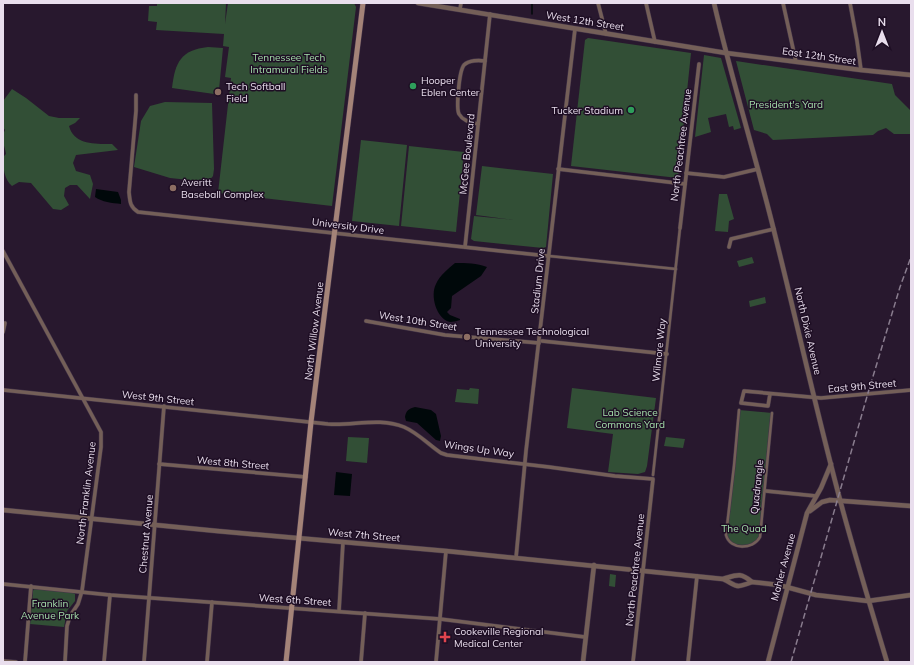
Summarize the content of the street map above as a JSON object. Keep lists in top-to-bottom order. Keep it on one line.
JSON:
{"streets":{"main road":["North Willow Avenue"],"street":["West 12th Street","East 12th Street","North Peachtree Avenue","McGee Boulevard","University Drive","Stadium Drive","West 10th Street","North Dixie Avenue","Wilmore Way","East 9th Street","West 9th Street","Wings Up Way","West 8th Street","Quadrangle","North Franklin Avenue","Chestnut Avenue","West 7th Street","Mahler Avenue","West 6th Street"]},"crossings":[["West 12th Street","East 12th Street"],["West 12th Street","McGee Boulevard"],["West 12th Street","Stadium Drive"],["West 12th Street","North Dixie Avenue"],["East 12th Street","North Dixie Avenue"],["North Peachtree Avenue","Wilmore Way"],["North Peachtree Avenue","Wings Up Way"],["North Peachtree Avenue","West 7th Street"],["McGee Boulevard","University Drive"],["University Drive","Stadium Drive"],["University Drive","North Willow Avenue"],["University Drive","Wilmore Way"],["Stadium Drive","West 10th Street"],["Stadium Drive","Wings Up Way"],["Stadium Drive","West 7th Street"],["West 10th Street","Wilmore Way"],["North Willow Avenue","West 9th Street"],["North Willow Avenue","Wings Up Way"],["North Willow Avenue","West 8th Street"],["North Willow Avenue","West 7th Street"],["North Willow Avenue","West 6th Street"],["North Dixie Avenue","East 9th Street"],["North Dixie Avenue","West 7th Street"],["North Dixie Avenue","Mahler Avenue"],["Wilmore Way","Wings Up Way"],["West 9th Street","Wings Up Way"],["West 9th Street","North Franklin Avenue"],["West 9th Street","Chestnut Avenue"],["West 8th Street","Chestnut Avenue"],["North Franklin Avenue","West 7th Street"],["North Franklin Avenue","West 6th Street"],["Chestnut Avenue","West 7th Street"],["Chestnut Avenue","West 6th Street"],["West 7th Street","Mahler Avenue"]],"parks":["Tennessee Tech Intramural Fields","President's Yard","Lab Science Commons Yard","The Quad","Franklin Avenue Park"],"places":{"other":["Hooper Eblen Center","Tech Softball Field","Tucker Stadium","Averitt Baseball Complex","Tennessee Technological University"],"health":["Cookeville Regional Medical Center"]},"north":"top"}
